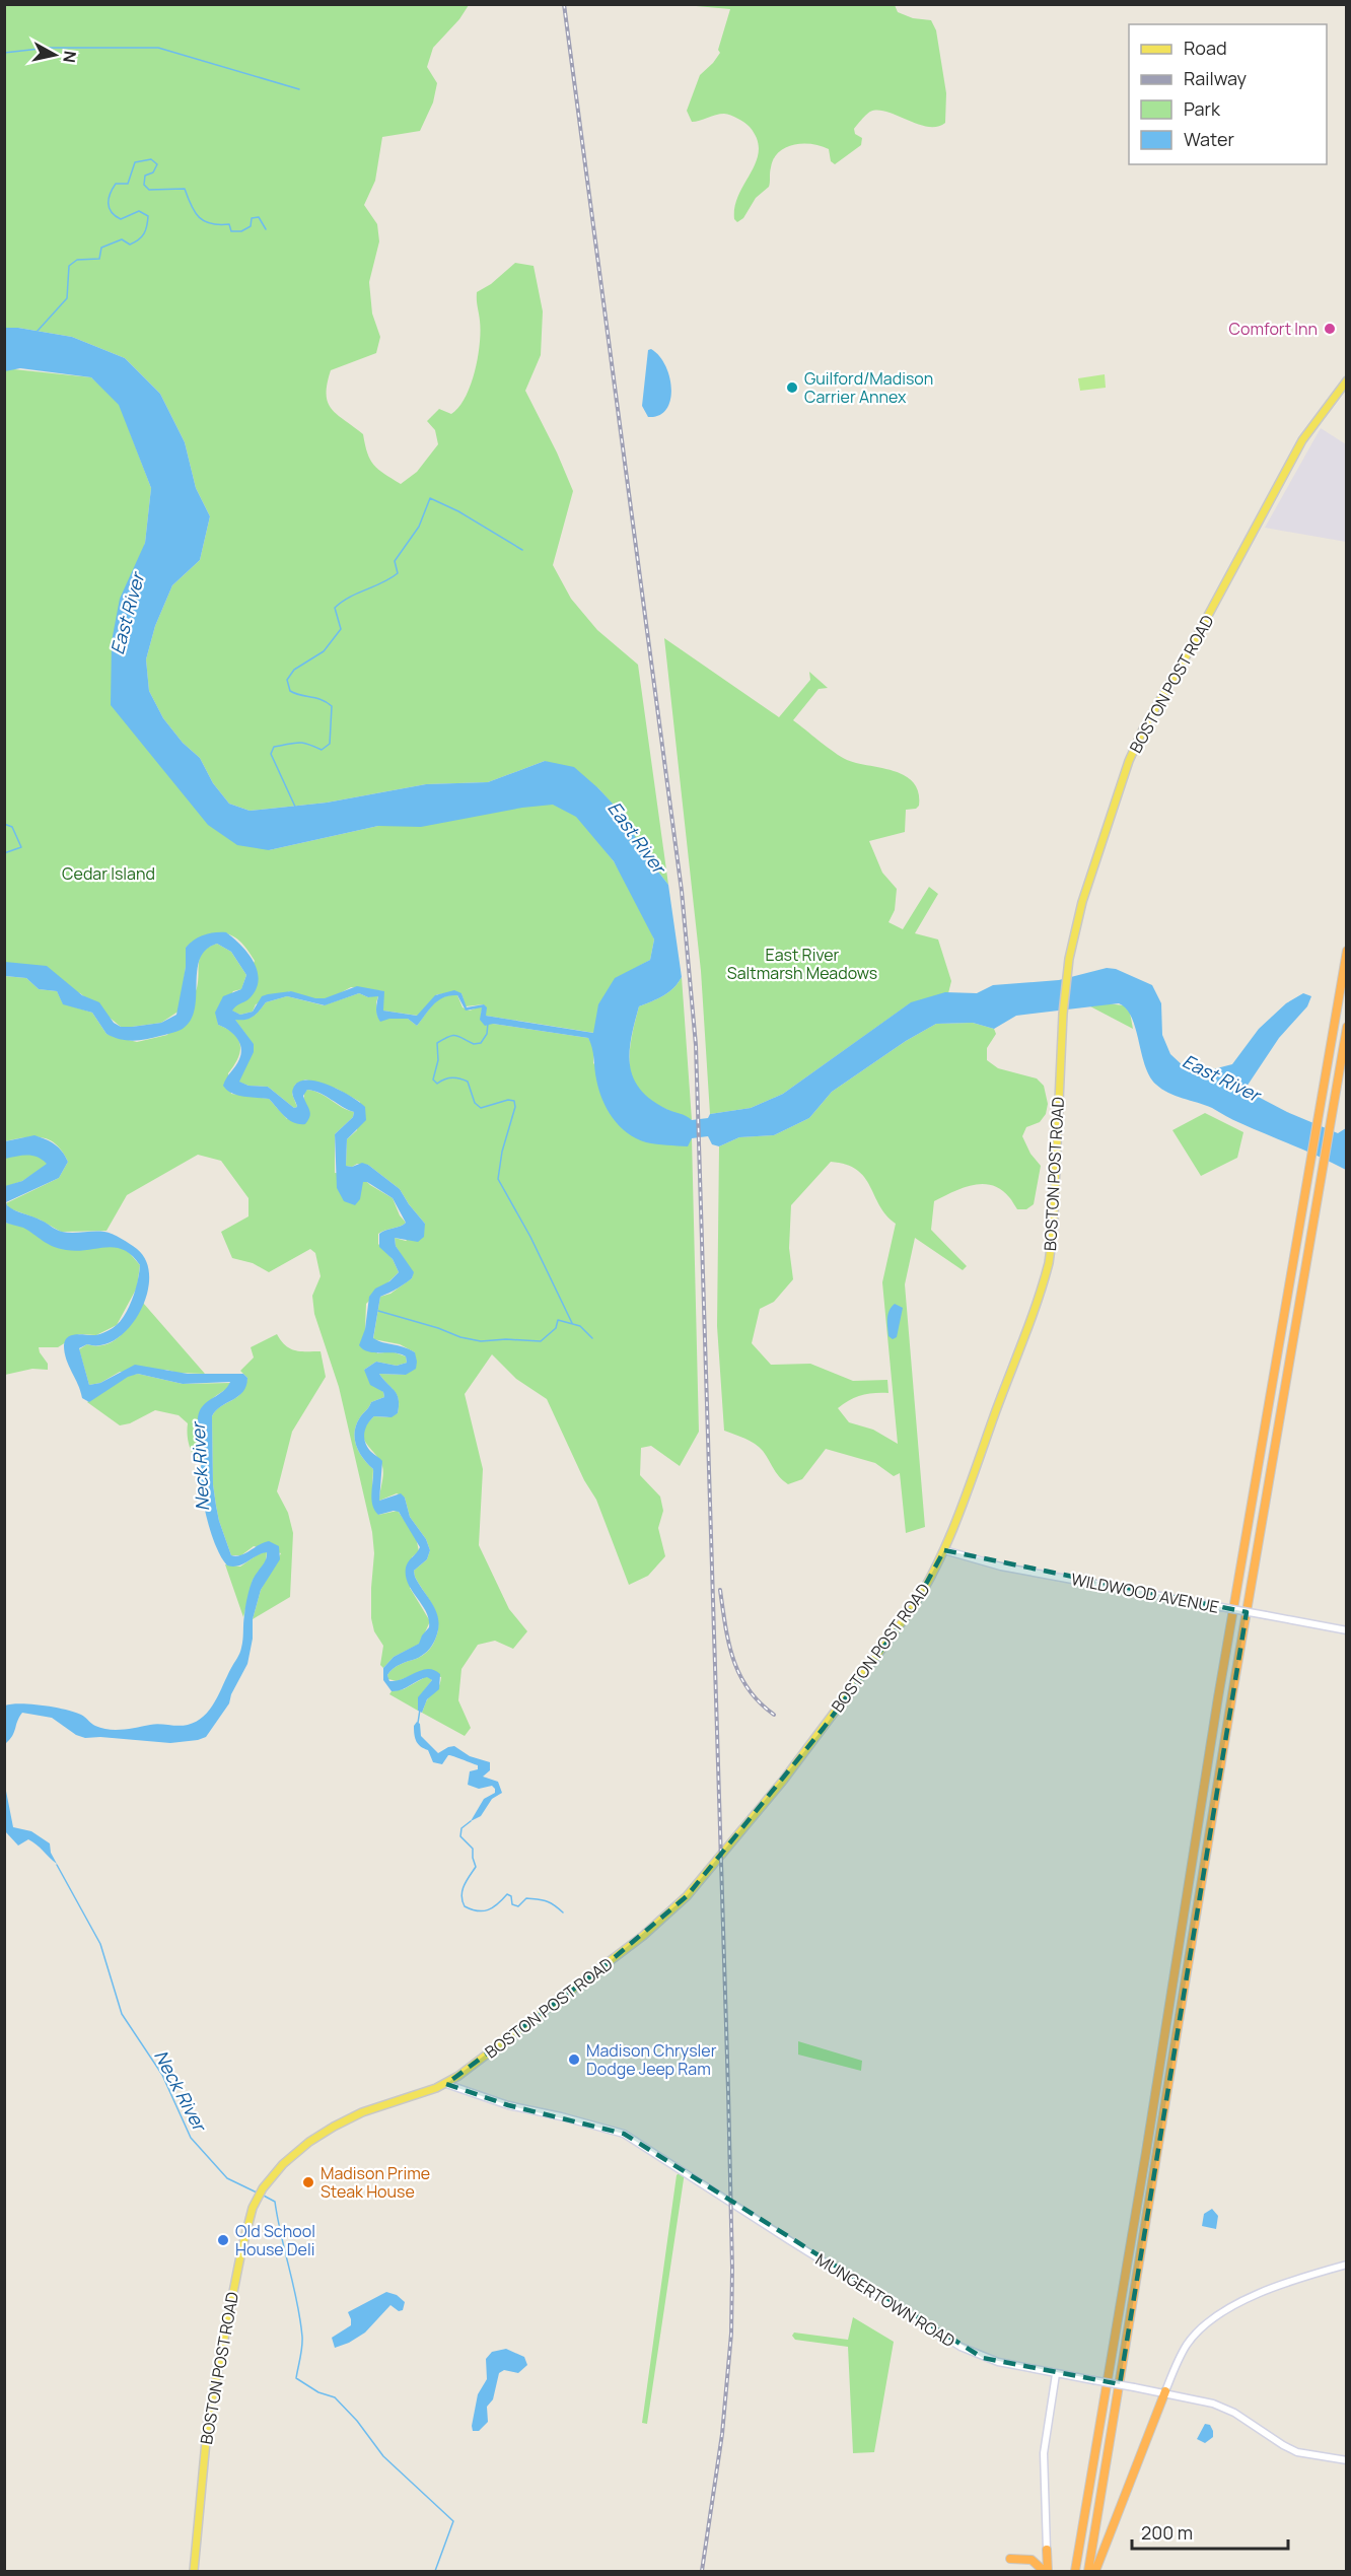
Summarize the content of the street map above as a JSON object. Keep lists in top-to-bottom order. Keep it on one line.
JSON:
{"streets":{"main road":["BOSTON POST ROAD"],"street":["WILDWOOD AVENUE","MUNGERTOWN ROAD"]},"crossings":[["BOSTON POST ROAD","WILDWOOD AVENUE"],["BOSTON POST ROAD","MUNGERTOWN ROAD"]],"water":["East River","Neck River"],"parks":["Cedar Island","East River Saltmarsh Meadows"],"places":["Comfort Inn","Guilford/Madison Carrier Annex","Madison Chrysler Dodge Jeep Ram","Madison Prime Steak House","Old School House Deli"],"legend":["Road","Railway","Park","Water"],"scale_bar":"200 m","north":"right"}
